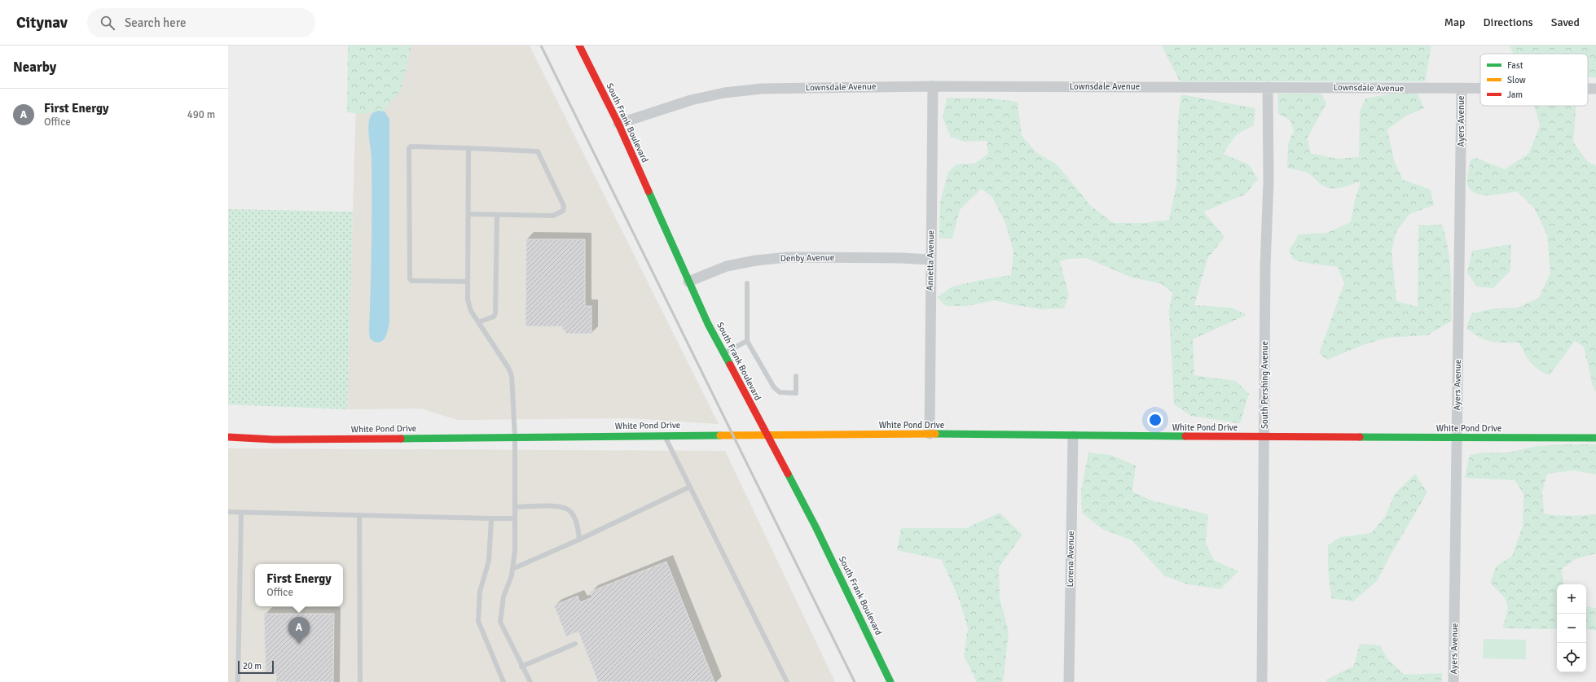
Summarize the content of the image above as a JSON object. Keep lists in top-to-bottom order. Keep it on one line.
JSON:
{"streets":{"street":["Lownsdale Avenue","Ayers Avenue","South Frank Boulevard","Denby Avenue","Annetta Avenue","South Pershing Avenue","White Pond Drive","Lorena Avenue"]},"crossings":[["Lownsdale Avenue","Ayers Avenue"],["Lownsdale Avenue","South Frank Boulevard"],["Lownsdale Avenue","Annetta Avenue"],["Lownsdale Avenue","South Pershing Avenue"],["Ayers Avenue","White Pond Drive"],["South Frank Boulevard","Denby Avenue"],["South Frank Boulevard","White Pond Drive"],["Denby Avenue","Annetta Avenue"],["Annetta Avenue","White Pond Drive"],["South Pershing Avenue","White Pond Drive"],["White Pond Drive","Lorena Avenue"]],"legend":["Fast","Slow","Jam"],"scale_bar":"20 m","page":{"header":"Citynav","search":"Search here","nav":["Map","Directions","Saved"],"heading":"Nearby","list":[{"mark":"A","name":"First Energy","note":"Office","value":"490 m"}],"popup":["First Energy","Office"],"map_buttons":["+","−"],"pins":"A","scale":"20 m"}}
